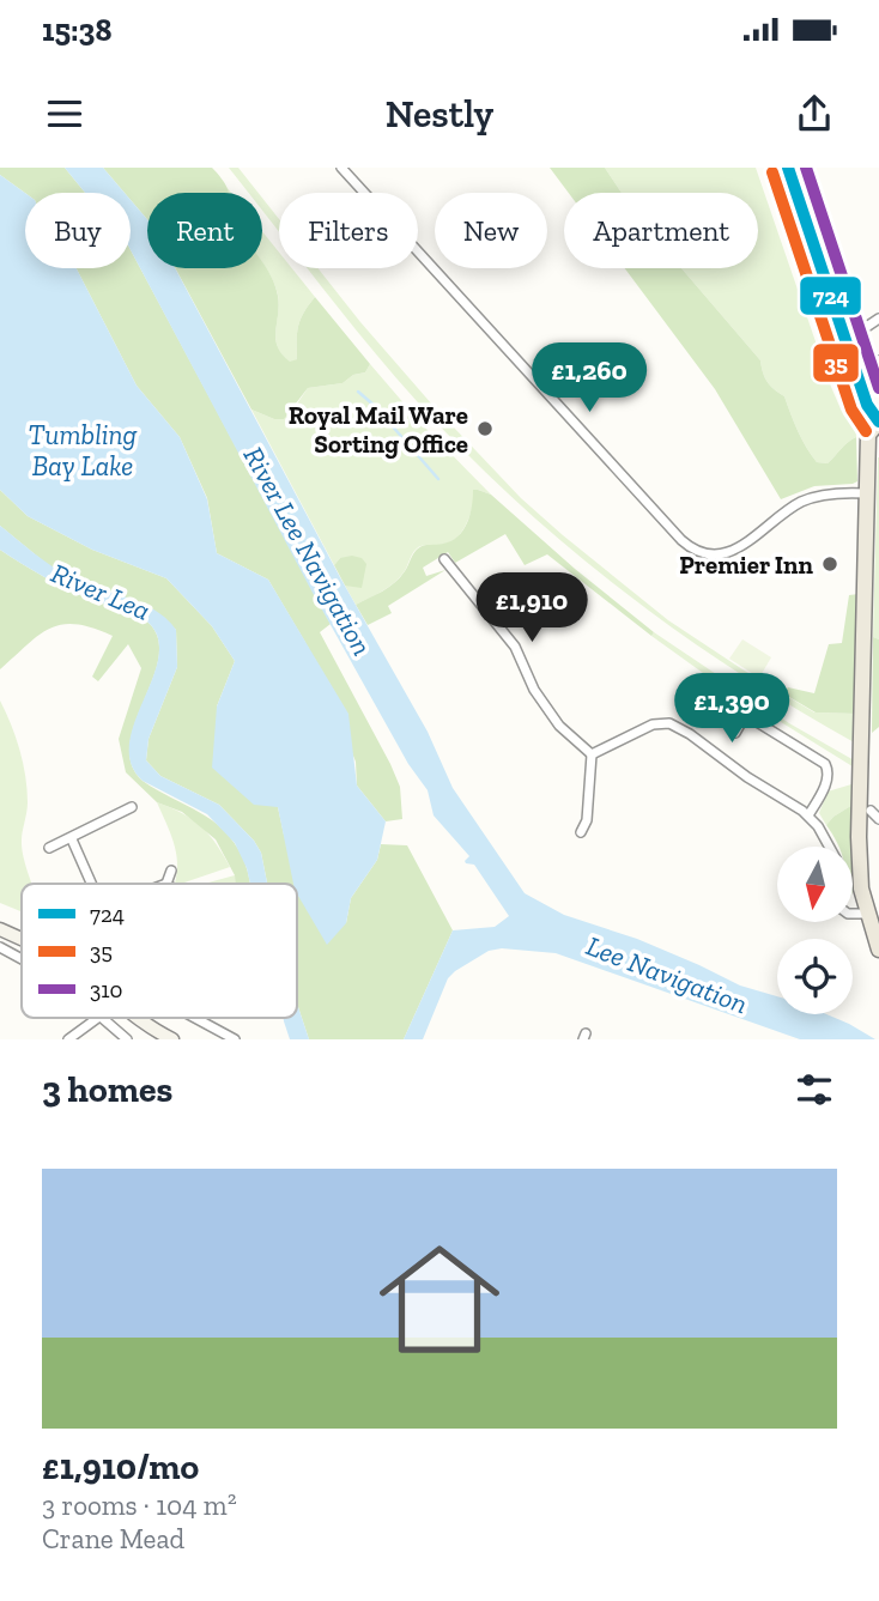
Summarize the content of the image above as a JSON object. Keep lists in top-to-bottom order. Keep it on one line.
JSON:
{"water":["Tumbling Bay Lake","River Lee Navigation","River Lea","Lee Navigation"],"places":["Royal Mail Ware Sorting Office","Premier Inn"],"lines":["transit line 724","transit line 310","transit line 35"],"legend":["724","35","310"],"north":"bottom","page":{"status":"15:38","header":"Nestly","chip":["Buy","Rent","Filters","New","Apartment"],"price":["£1,260","£1,910","£1,390"],"heading":"3 homes","list":[{"name":"£1,910/mo","note":"3 rooms · 104 m² · Crane Mead"}]}}
